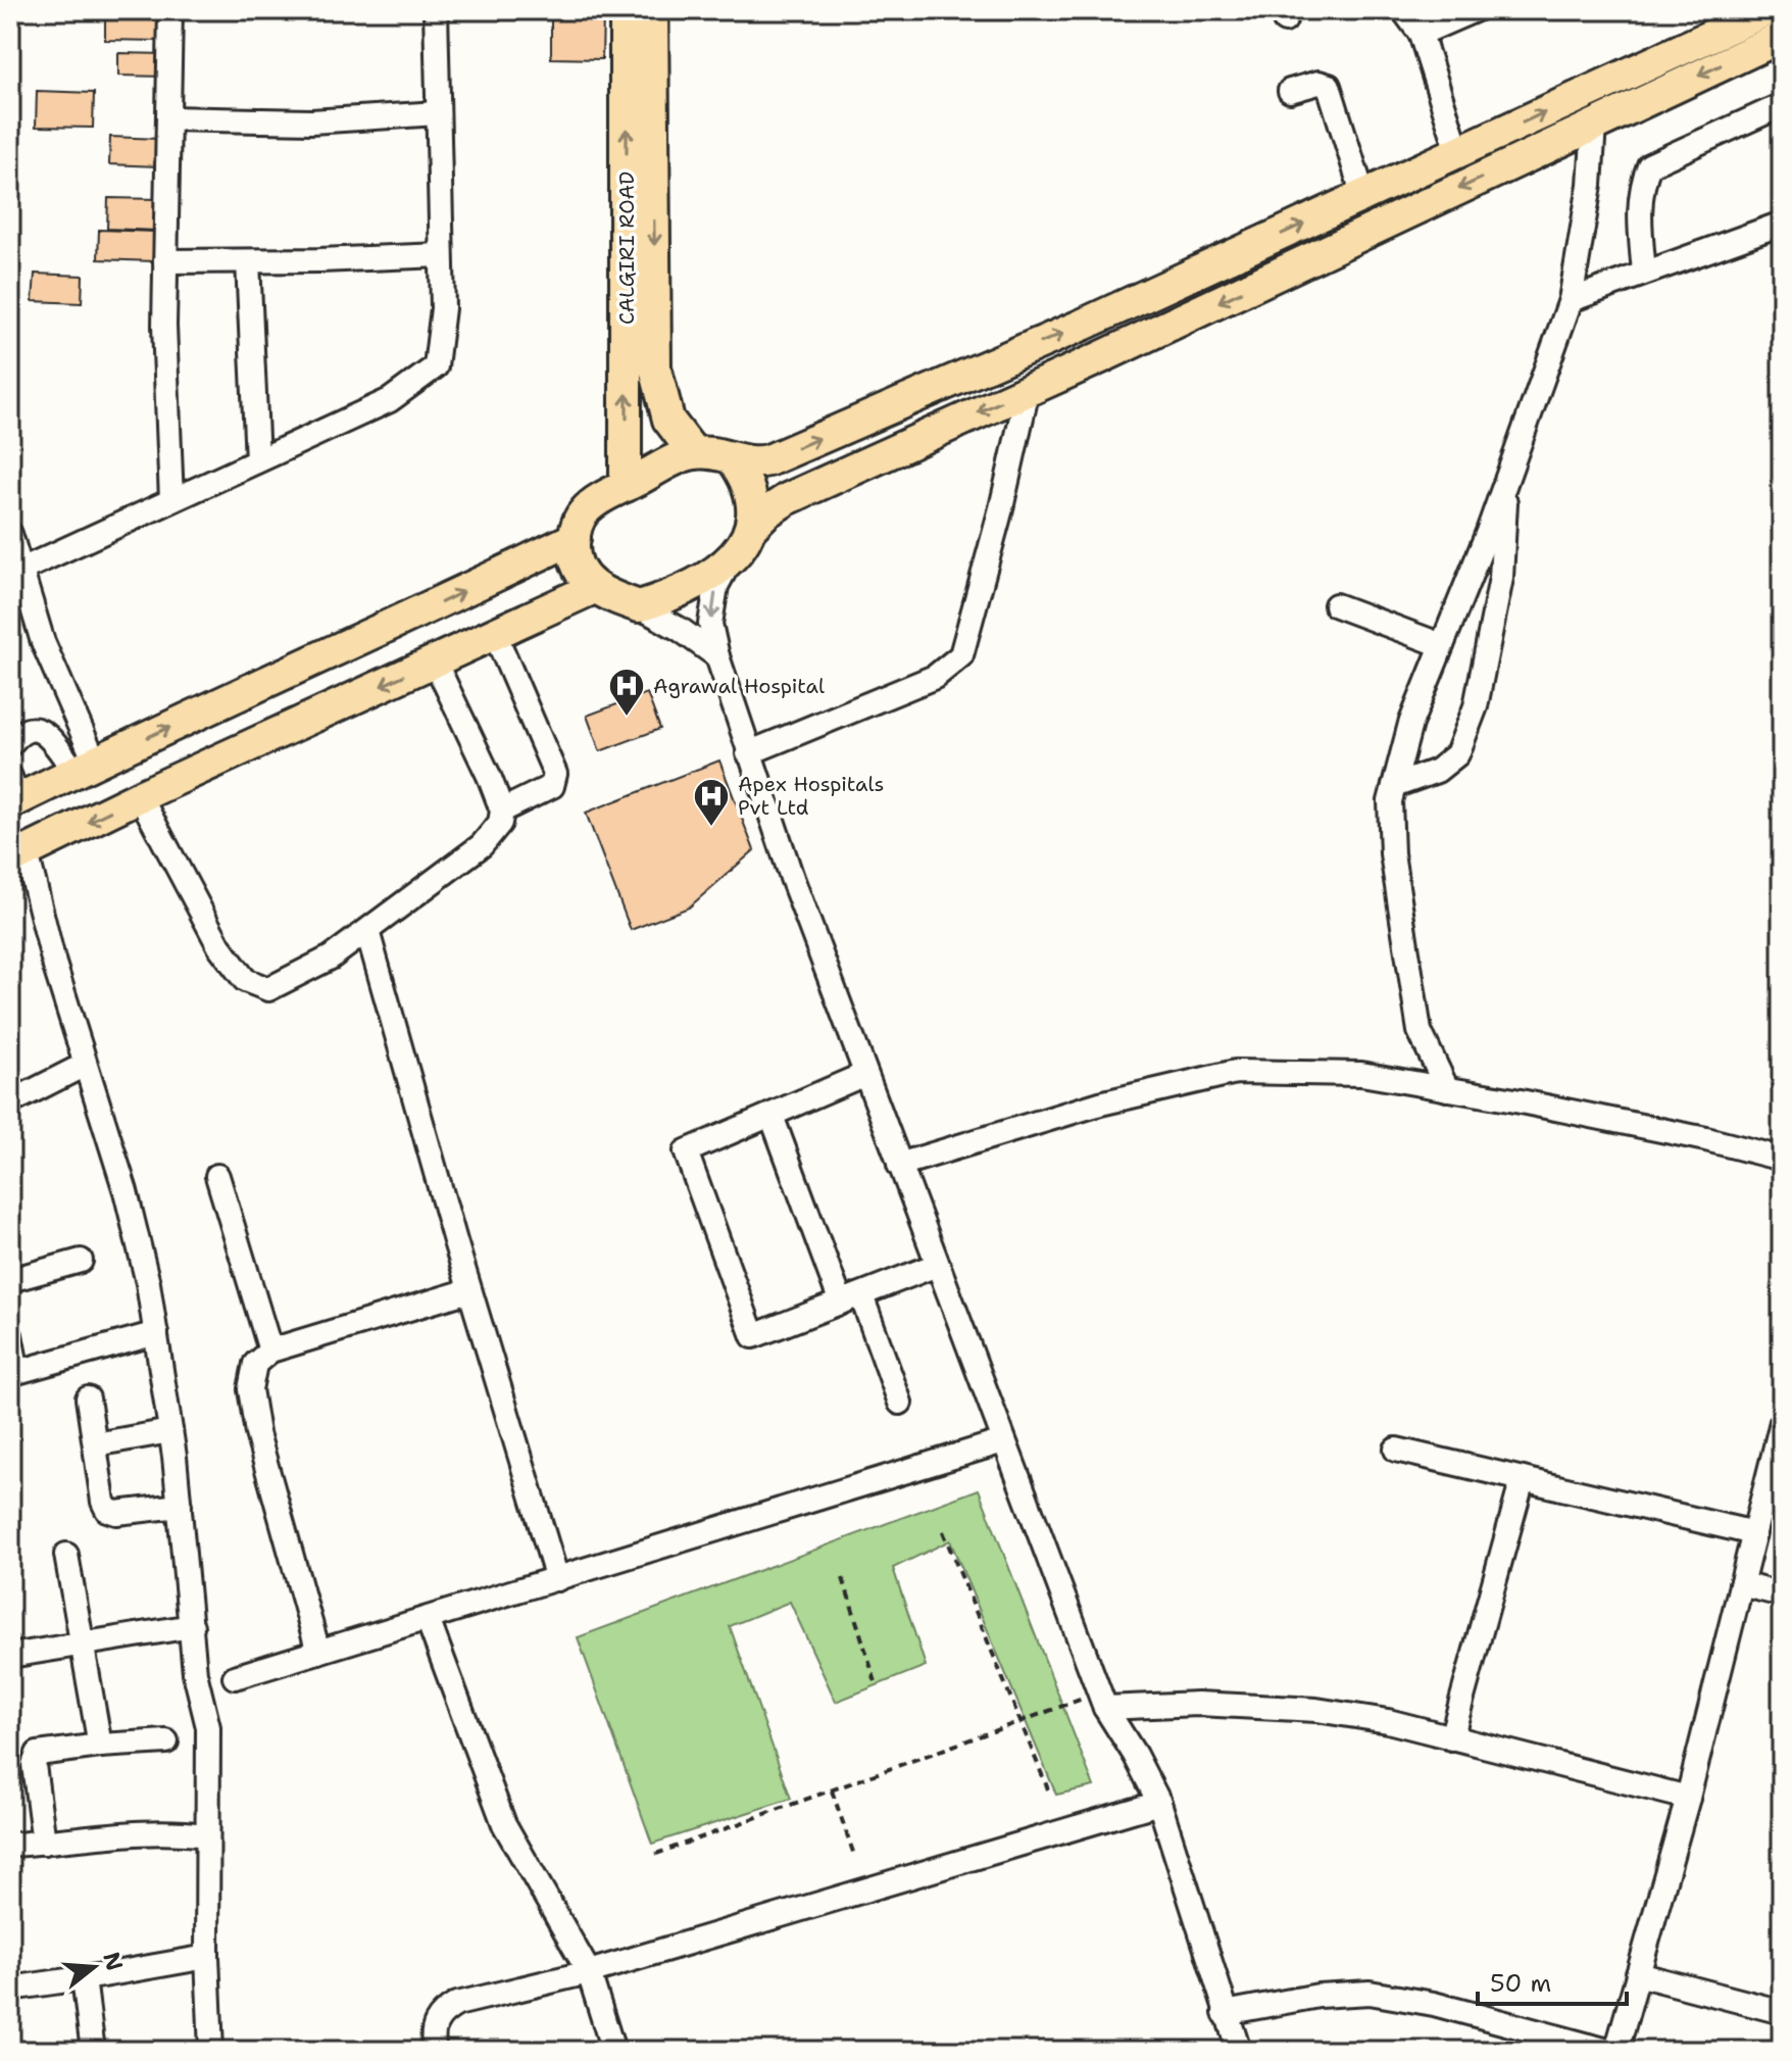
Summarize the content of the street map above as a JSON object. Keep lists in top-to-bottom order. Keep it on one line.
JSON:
{"streets":{"main road":["CALGIRI ROAD"]},"places":{"hospital":["Agrawal Hospital","Apex Hospitals Pvt Ltd"]},"scale_bar":"50 m","north":"right"}
